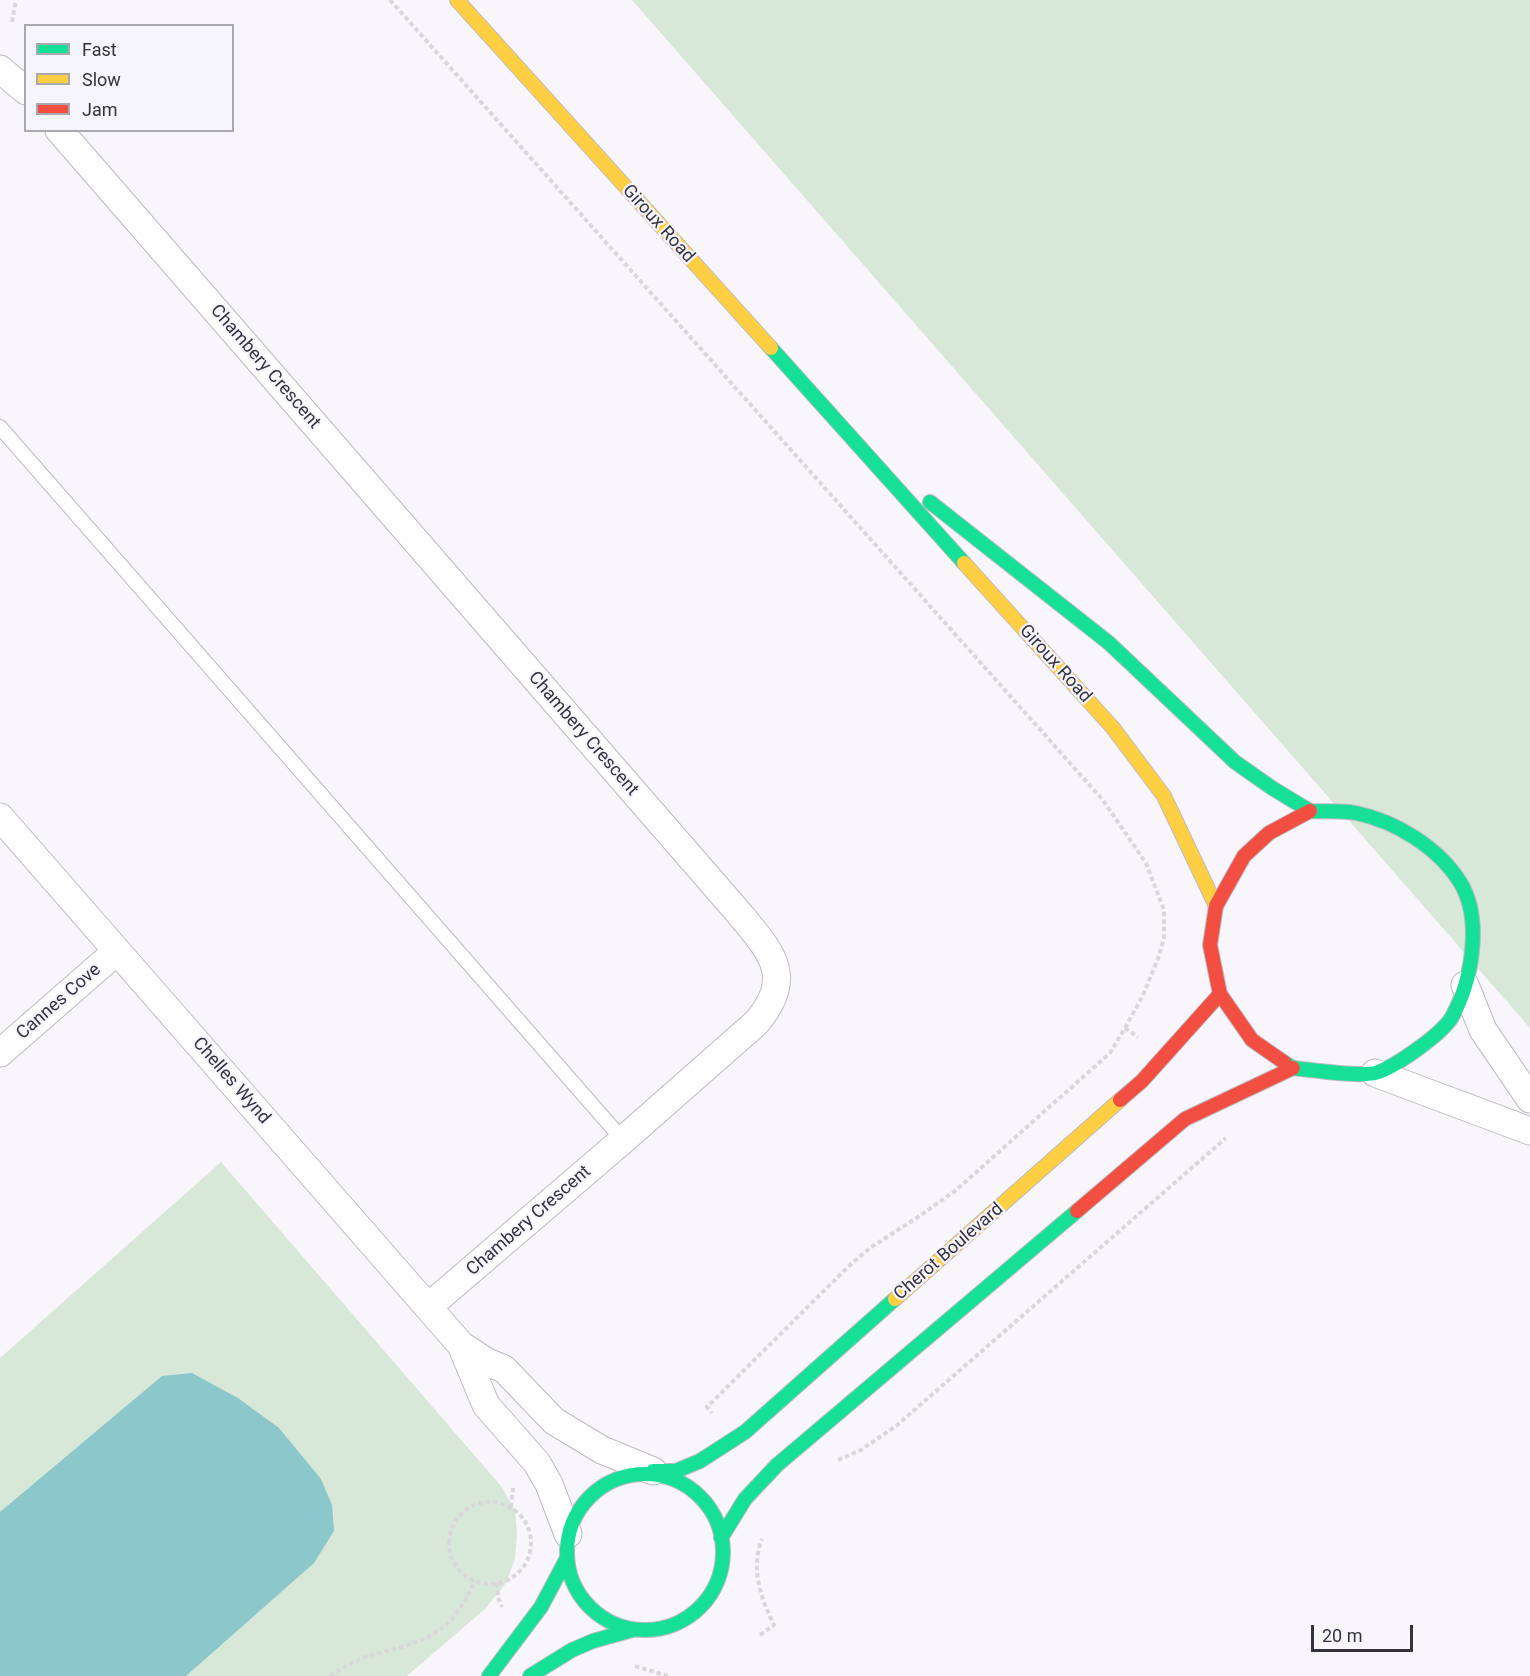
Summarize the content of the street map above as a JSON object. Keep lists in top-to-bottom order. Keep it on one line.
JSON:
{"streets":{"street":["Giroux Road","Chambery Crescent","Cannes Cove","Chelles Wynd","Cherot Boulevard"]},"crossings":[["Chambery Crescent","Chelles Wynd"],["Cannes Cove","Chelles Wynd"],["Chelles Wynd","Cherot Boulevard"]],"legend":["Fast","Slow","Jam"],"scale_bar":"20 m"}
